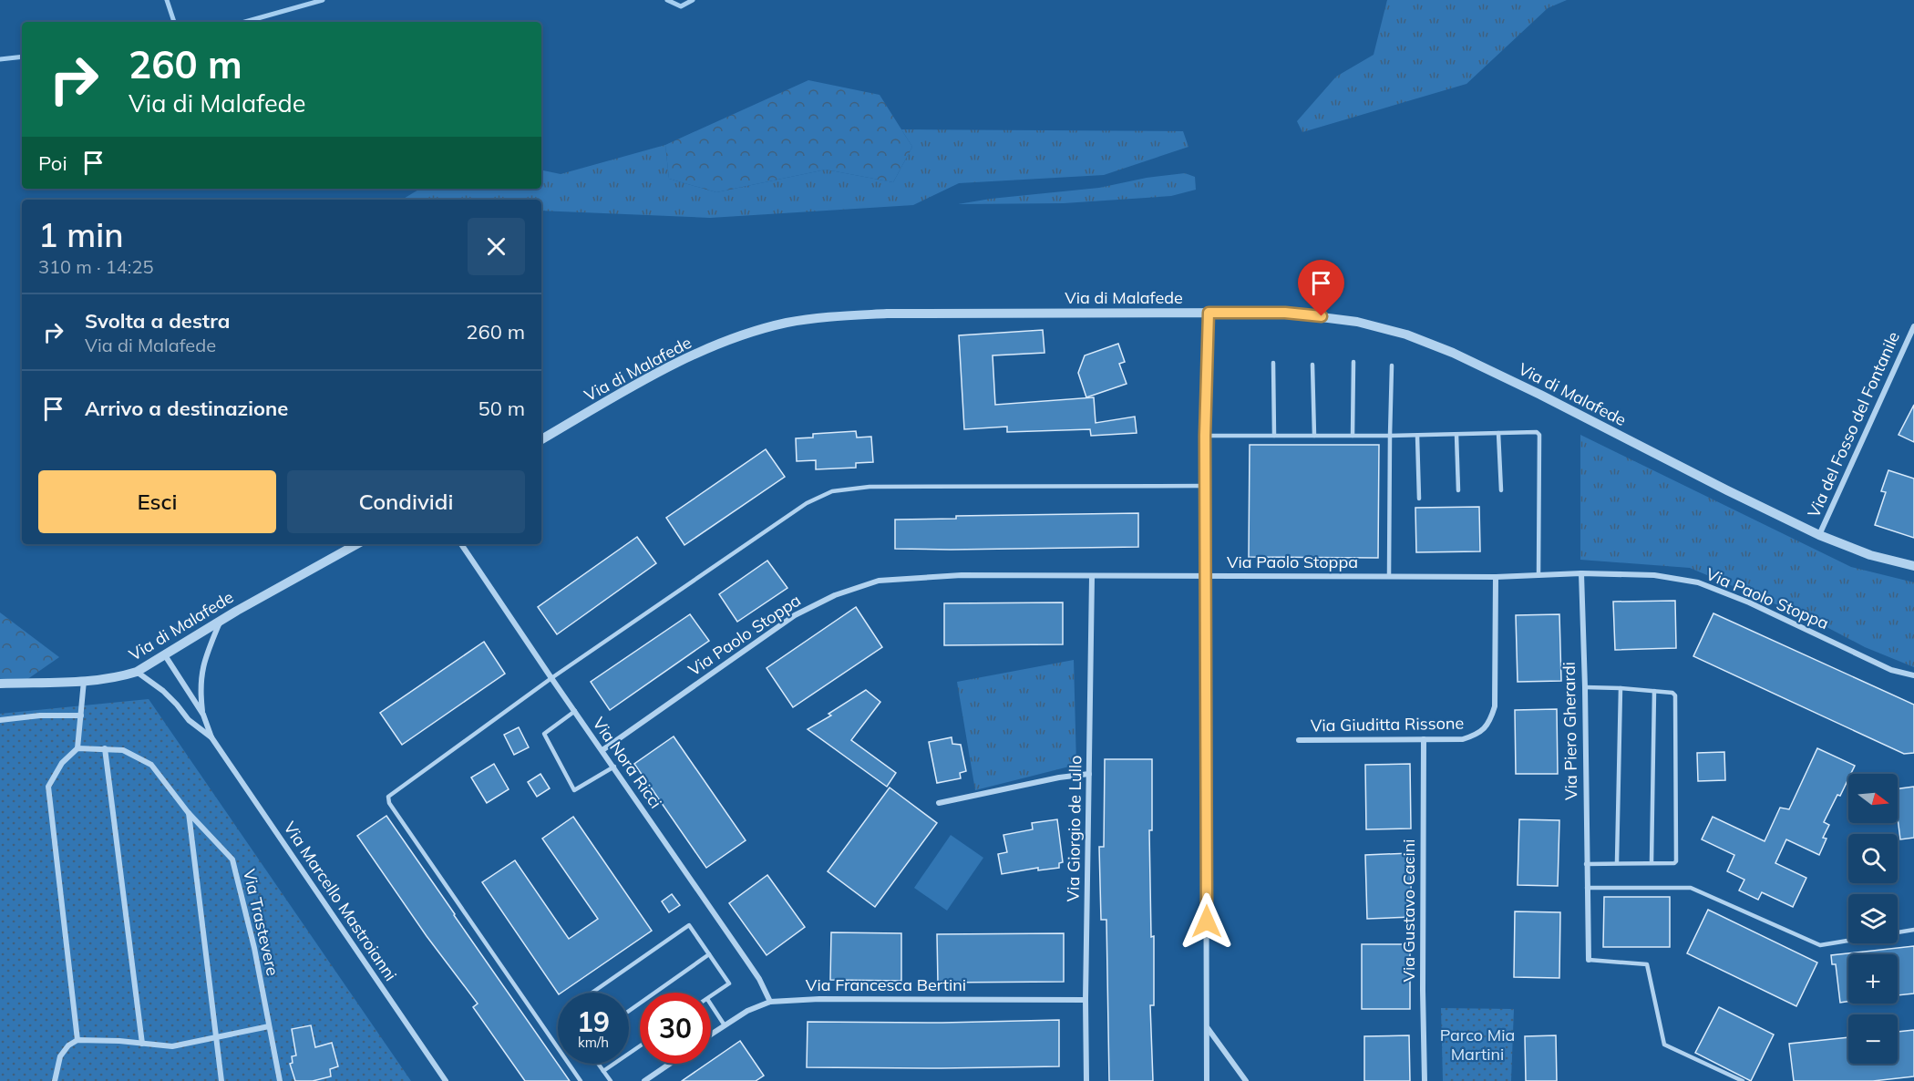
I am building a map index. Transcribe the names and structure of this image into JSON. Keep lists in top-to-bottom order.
{
  "streets": {
    "street": [
      "Via di Malafede",
      "Via del Fosso del Fontanile",
      "Via Paolo Stoppa",
      "Via Giuditta Rissone",
      "Via Piero Gherardi",
      "Via Nora Ricci",
      "Via Giorgio de Lullo",
      "Via Marcello Mastroianni",
      "Via Gustavo Cacini",
      "Via Trastevere",
      "Via Francesca Bertini"
    ]
  },
  "crossings": [
    ["Via di Malafede", "Via del Fosso del Fontanile"],
    ["Via Paolo Stoppa", "Via Giuditta Rissone"],
    ["Via Paolo Stoppa", "Via Piero Gherardi"],
    ["Via Paolo Stoppa", "Via Nora Ricci"],
    ["Via Paolo Stoppa", "Via Giorgio de Lullo"],
    ["Via Giuditta Rissone", "Via Gustavo Cacini"],
    ["Via Nora Ricci", "Via Francesca Bertini"],
    ["Via Giorgio de Lullo", "Via Francesca Bertini"]
  ],
  "parks": ["Parco Mia Martini"],
  "north": "right",
  "page": {
    "turn": ["260 m", "Via di Malafede"],
    "then": "Poi",
    "heading": ["1 min", "310 m · 14:25"],
    "list": [
      {
        "name": "Svolta a destra",
        "note": "Via di Malafede",
        "value": "260 m"
      },
      {
        "name": "Arrivo a destinazione",
        "value": "50 m"
      }
    ],
    "buttons": ["Esci", "Condividi"],
    "map_buttons": ["+", "−"],
    "speed": "19 km/h",
    "limit": "30"
  }
}
